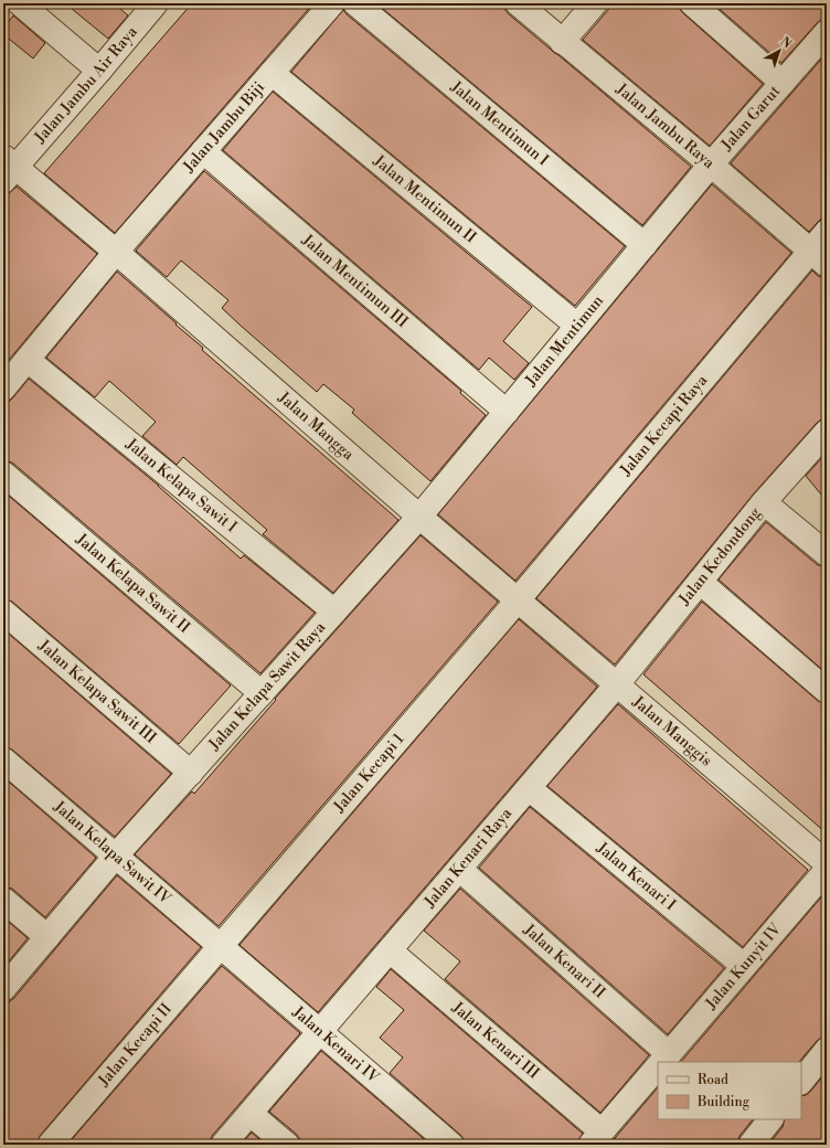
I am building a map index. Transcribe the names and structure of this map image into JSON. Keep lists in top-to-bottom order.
{
  "streets": {
    "street": [
      "Jalan Jambu Air Raya",
      "Jalan Garut",
      "Jalan Mentimun I",
      "Jalan Jambu Biji",
      "Jalan Jambu Raya",
      "Jalan Mentimun II",
      "Jalan Mentimun III",
      "Jalan Mentimun",
      "Jalan Kecapi Raya",
      "Jalan Mangga",
      "Jalan Kelapa Sawit I",
      "Jalan Kedondong",
      "Jalan Kelapa Sawit II",
      "Jalan Kelapa Sawit Raya",
      "Jalan Kelapa Sawit III",
      "Jalan Manggis",
      "Jalan Kecapi 1",
      "Jalan Kelapa Sawit IV",
      "Jalan Kenari Raya",
      "Jalan Kenari I",
      "Jalan Kenari II",
      "Jalan Kunyit IV",
      "Jalan Kenari III",
      "Jalan Kecapi II",
      "Jalan Kenari IV"
    ]
  },
  "crossings": [
    ["Jalan Jambu Air Raya", "Jalan Mangga"],
    ["Jalan Garut", "Jalan Jambu Raya"],
    ["Jalan Garut", "Jalan Mentimun"],
    ["Jalan Mentimun I", "Jalan Mentimun"],
    ["Jalan Jambu Biji", "Jalan Mentimun II"],
    ["Jalan Jambu Biji", "Jalan Mentimun III"],
    ["Jalan Jambu Biji", "Jalan Mangga"],
    ["Jalan Jambu Biji", "Jalan Kelapa Sawit I"],
    ["Jalan Jambu Raya", "Jalan Mentimun"],
    ["Jalan Jambu Raya", "Jalan Kecapi Raya"],
    ["Jalan Mentimun II", "Jalan Mentimun"],
    ["Jalan Mentimun III", "Jalan Mentimun"],
    ["Jalan Mentimun", "Jalan Mangga"],
    ["Jalan Mentimun", "Jalan Kelapa Sawit Raya"],
    ["Jalan Kecapi Raya", "Jalan Mangga"],
    ["Jalan Kecapi Raya", "Jalan Manggis"],
    ["Jalan Kecapi Raya", "Jalan Kecapi 1"],
    ["Jalan Mangga", "Jalan Kelapa Sawit Raya"],
    ["Jalan Mangga", "Jalan Manggis"],
    ["Jalan Mangga", "Jalan Kecapi 1"],
    ["Jalan Kelapa Sawit I", "Jalan Kelapa Sawit Raya"],
    ["Jalan Kedondong", "Jalan Manggis"],
    ["Jalan Kedondong", "Jalan Kenari Raya"],
    ["Jalan Kelapa Sawit II", "Jalan Kelapa Sawit Raya"],
    ["Jalan Kelapa Sawit Raya", "Jalan Kelapa Sawit III"],
    ["Jalan Kelapa Sawit Raya", "Jalan Kelapa Sawit IV"],
    ["Jalan Manggis", "Jalan Kecapi 1"],
    ["Jalan Manggis", "Jalan Kenari Raya"],
    ["Jalan Kecapi 1", "Jalan Kelapa Sawit IV"],
    ["Jalan Kecapi 1", "Jalan Kecapi II"],
    ["Jalan Kecapi 1", "Jalan Kenari IV"],
    ["Jalan Kelapa Sawit IV", "Jalan Kecapi II"],
    ["Jalan Kelapa Sawit IV", "Jalan Kenari IV"],
    ["Jalan Kenari Raya", "Jalan Kenari I"],
    ["Jalan Kenari Raya", "Jalan Kenari II"],
    ["Jalan Kenari Raya", "Jalan Kenari III"],
    ["Jalan Kenari Raya", "Jalan Kenari IV"],
    ["Jalan Kenari I", "Jalan Kunyit IV"],
    ["Jalan Kenari II", "Jalan Kunyit IV"],
    ["Jalan Kunyit IV", "Jalan Kenari III"],
    ["Jalan Kecapi II", "Jalan Kenari IV"]
  ],
  "legend": ["Road", "Building"],
  "north": "top right"
}
